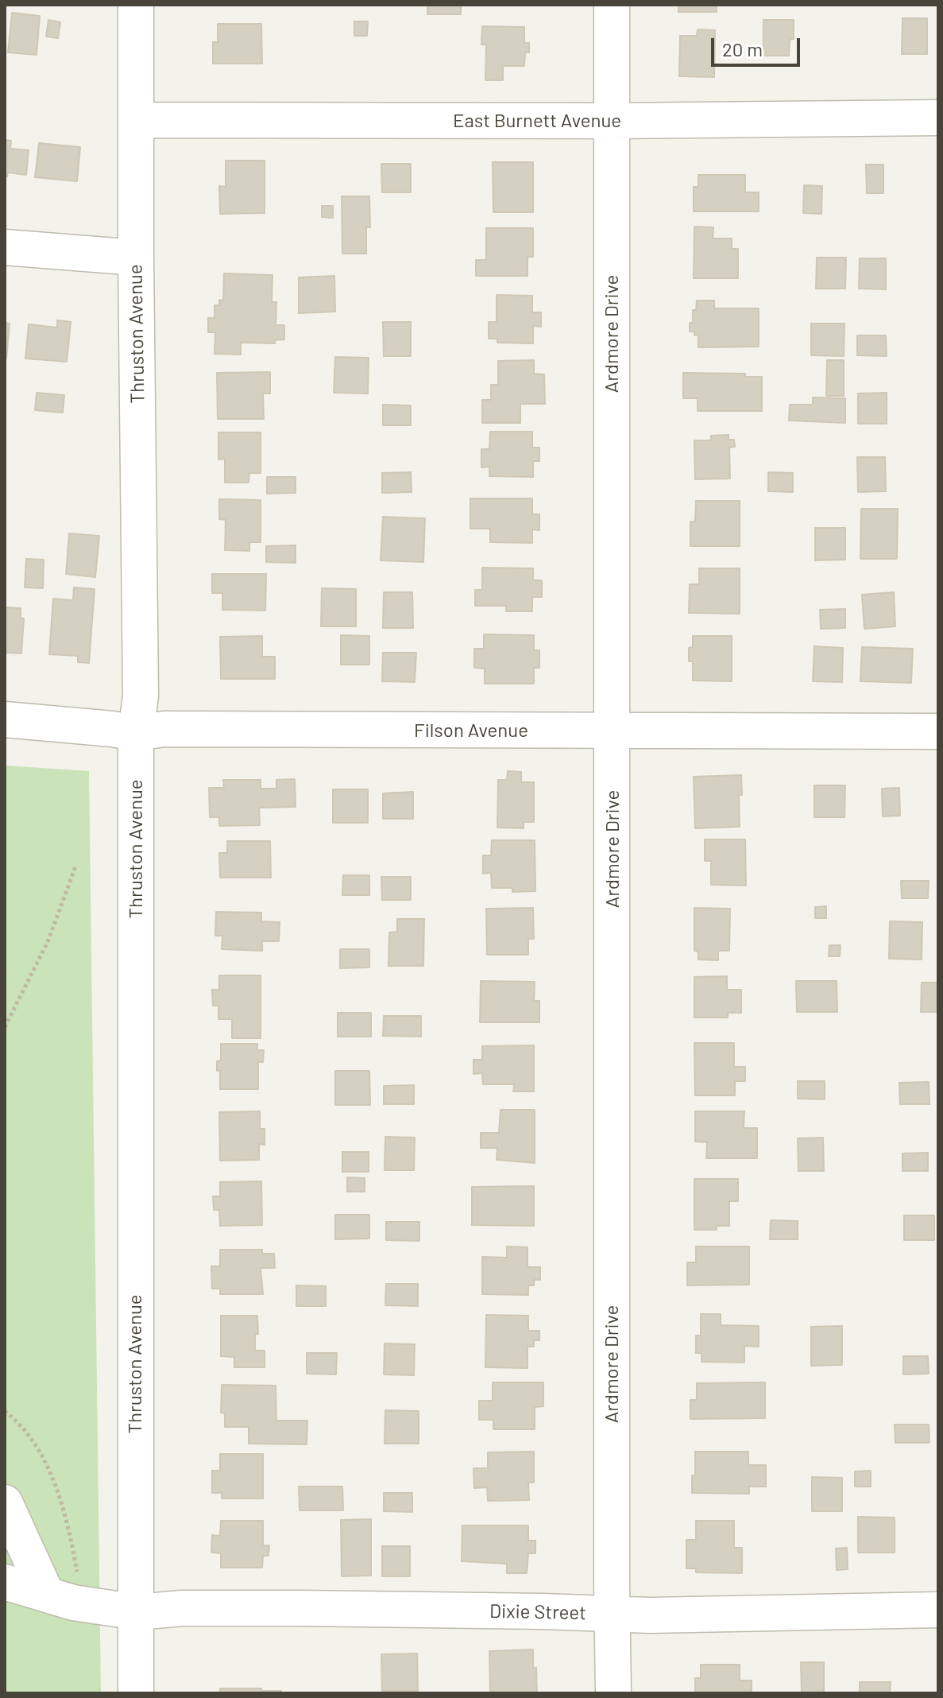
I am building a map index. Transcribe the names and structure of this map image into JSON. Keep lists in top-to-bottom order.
{
  "streets": {
    "street": [
      "East Burnett Avenue",
      "Thruston Avenue",
      "Ardmore Drive",
      "Filson Avenue",
      "Dixie Street"
    ]
  },
  "crossings": [
    ["East Burnett Avenue", "Thruston Avenue"],
    ["East Burnett Avenue", "Ardmore Drive"],
    ["Thruston Avenue", "Filson Avenue"],
    ["Thruston Avenue", "Dixie Street"],
    ["Ardmore Drive", "Filson Avenue"],
    ["Ardmore Drive", "Dixie Street"]
  ],
  "scale_bar": "20 m"
}
